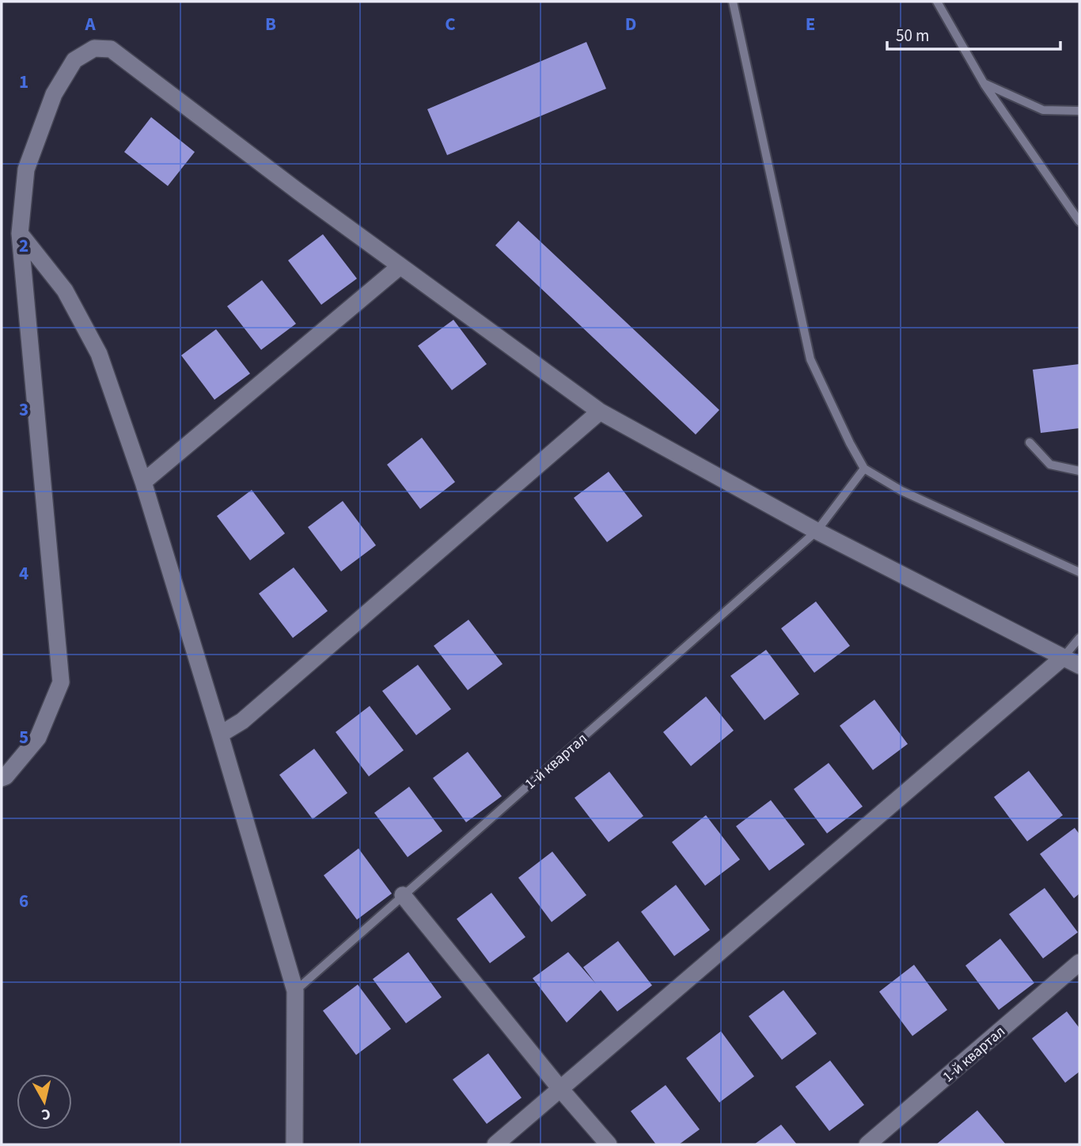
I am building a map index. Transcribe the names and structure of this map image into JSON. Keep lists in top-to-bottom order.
{
  "streets": {
    "street": ["1-й квартал"]
  },
  "scale_bar": "50 m",
  "north": "bottom",
  "grid": {
    "columns": [
      "A",
      "B",
      "C",
      "D",
      "E"
    ],
    "rows": [
      "1",
      "2",
      "3",
      "4",
      "5",
      "6"
    ]
  }
}
